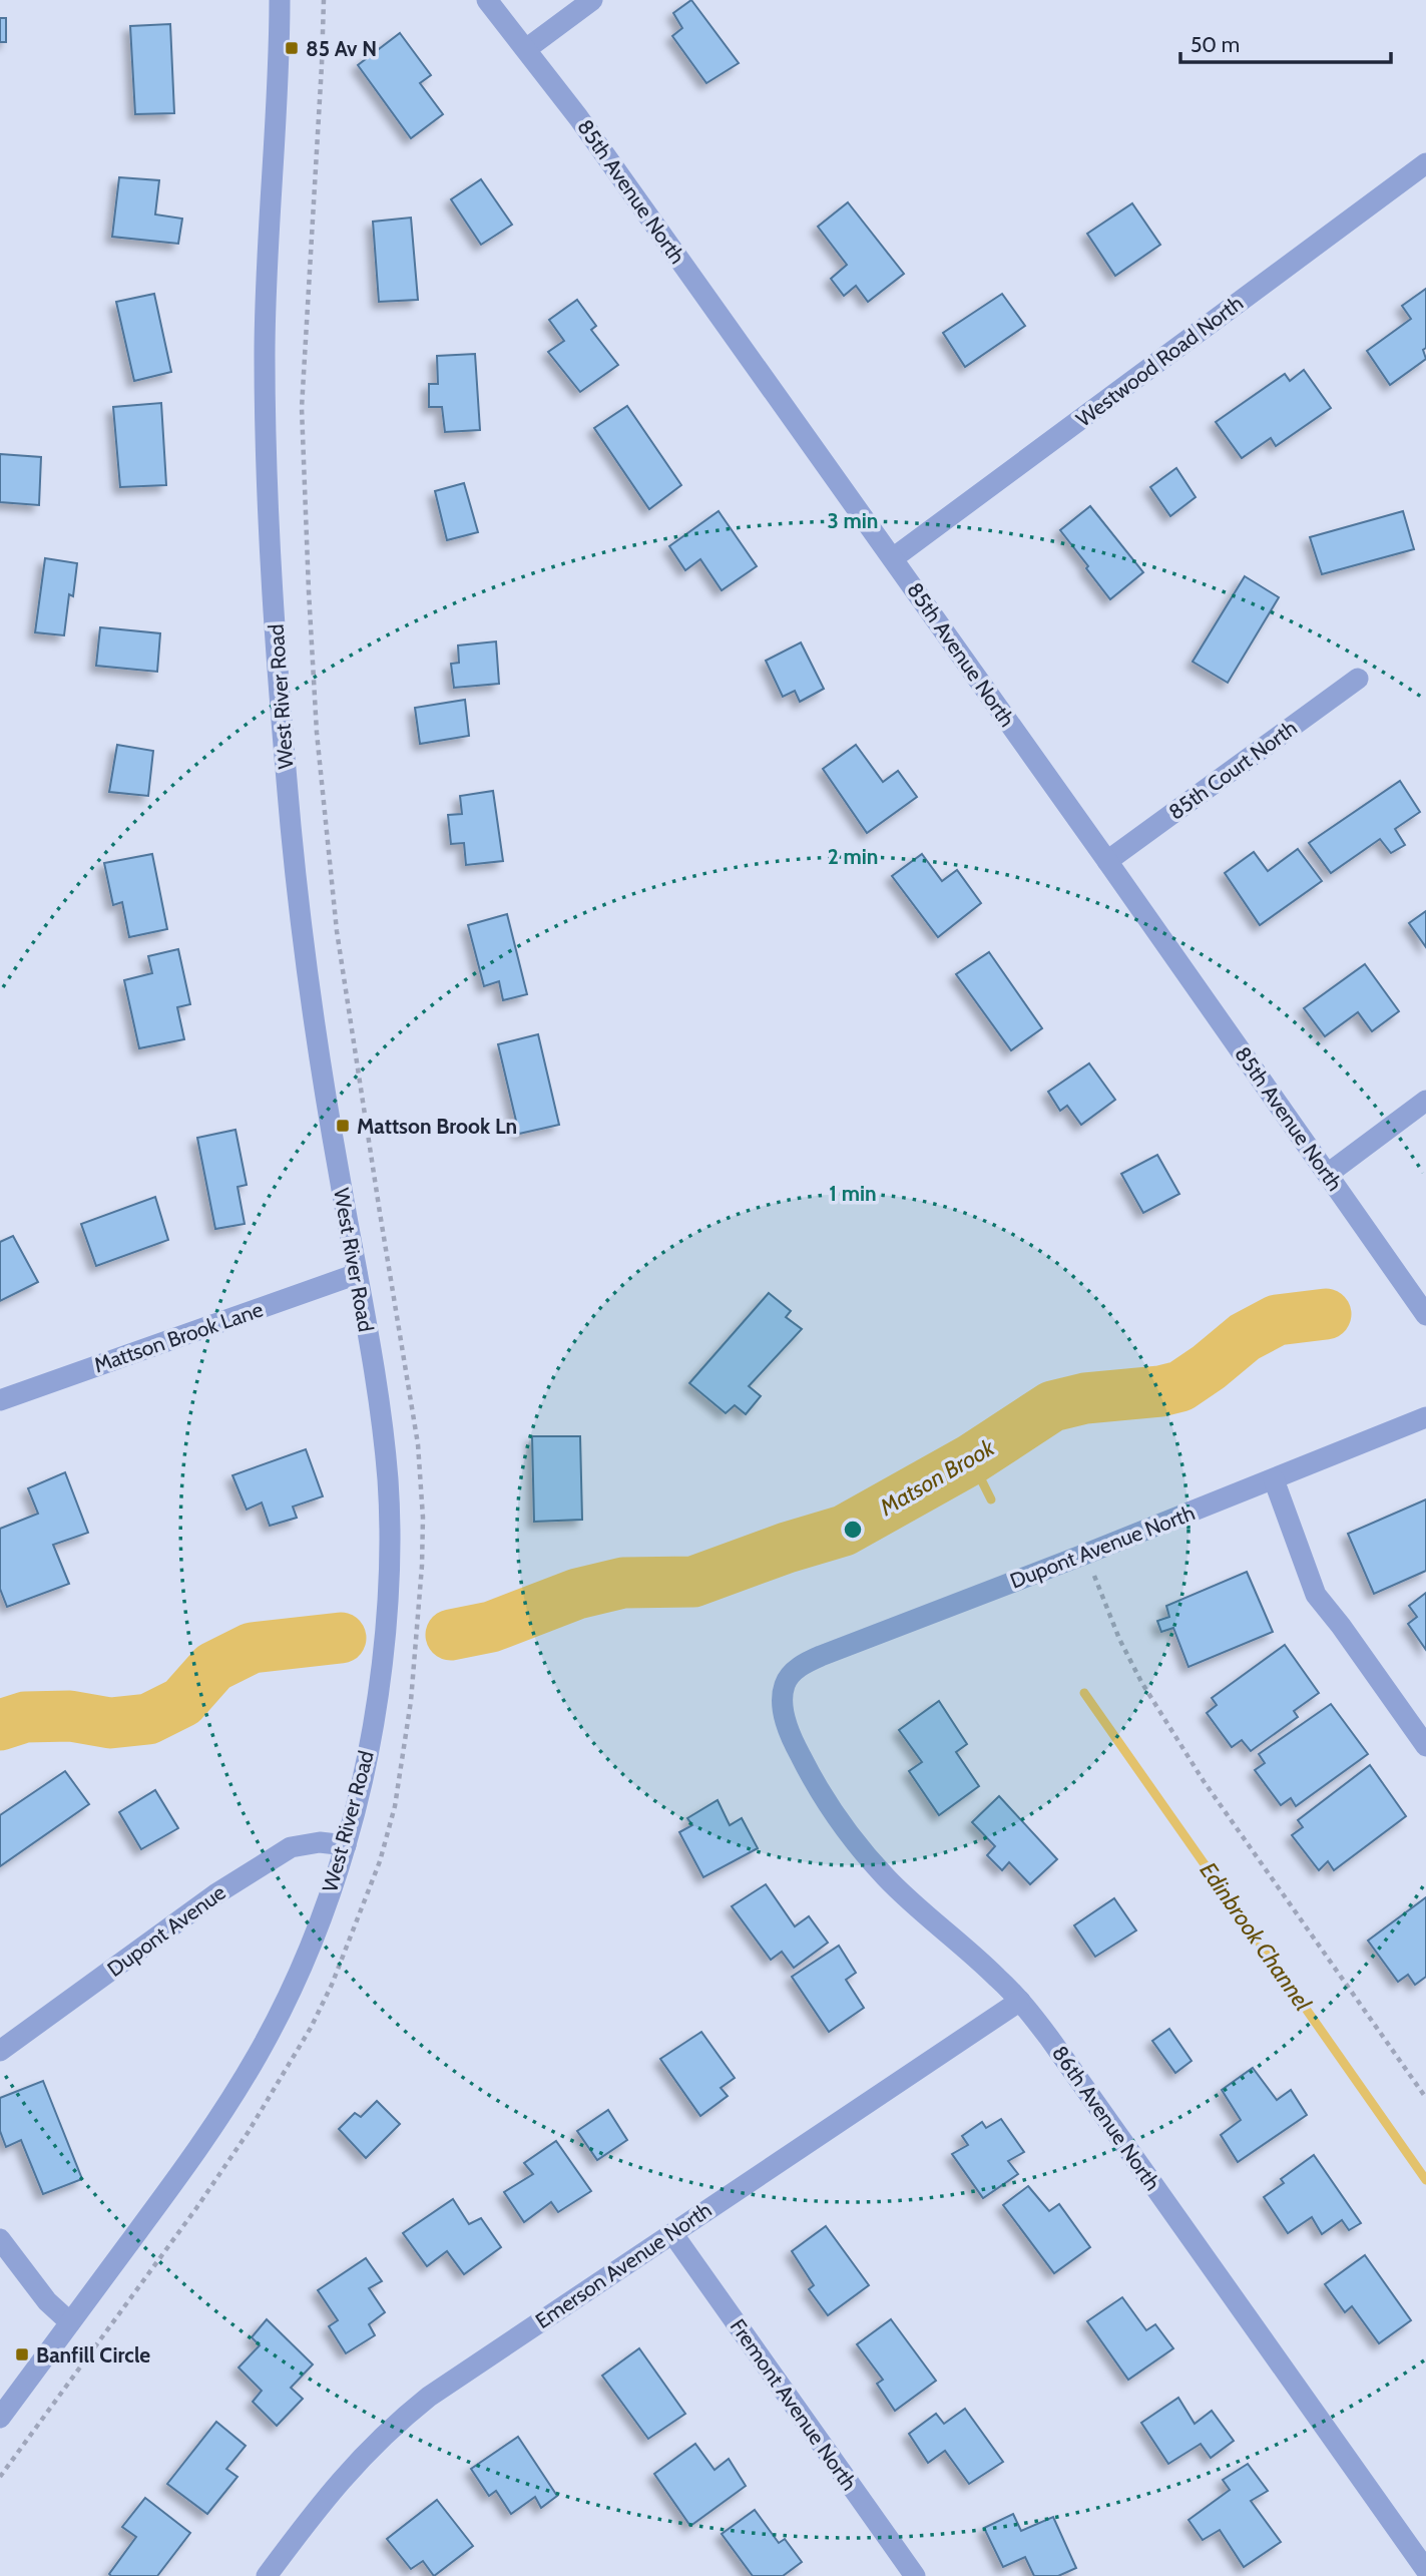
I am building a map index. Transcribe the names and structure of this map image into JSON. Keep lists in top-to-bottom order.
{
  "streets": {
    "street": [
      "85th Avenue North",
      "Westwood Road North",
      "West River Road",
      "85th Court North",
      "Mattson Brook Lane",
      "Dupont Avenue North",
      "Dupont Avenue",
      "86th Avenue North",
      "Emerson Avenue North",
      "Fremont Avenue North"
    ]
  },
  "crossings": [
    ["85th Avenue North", "Westwood Road North"],
    ["85th Avenue North", "85th Court North"],
    ["West River Road", "Mattson Brook Lane"],
    ["West River Road", "Dupont Avenue"],
    ["Dupont Avenue North", "86th Avenue North"],
    ["86th Avenue North", "Emerson Avenue North"],
    ["Emerson Avenue North", "Fremont Avenue North"]
  ],
  "water": ["Matson Brook", "Edinbrook Channel"],
  "places": {
    "transit": ["85 Av N", "Mattson Brook Ln", "Banfill Circle"]
  },
  "scale_bar": "50 m",
  "rings": ["3 min", "2 min", "1 min"]
}
